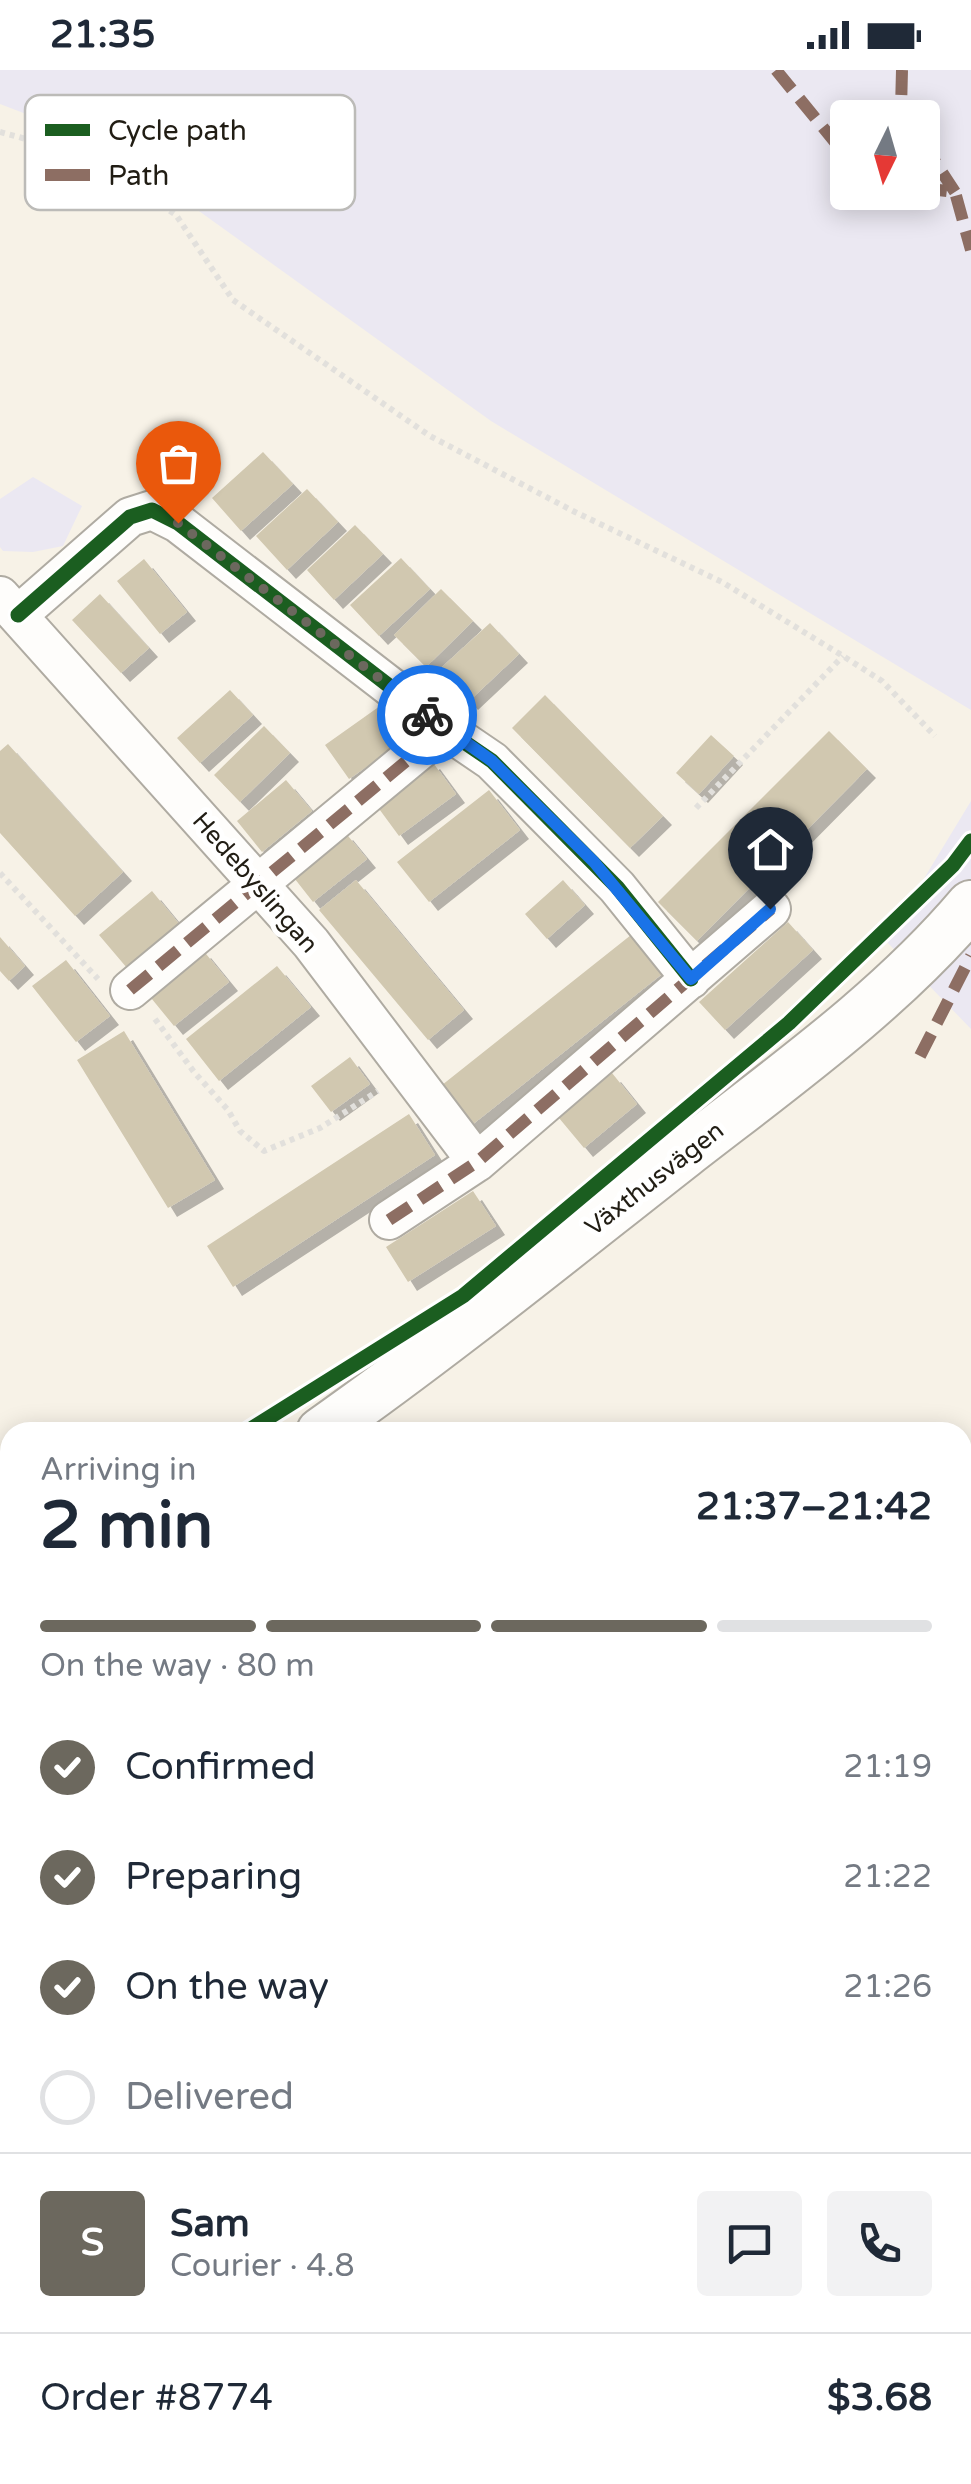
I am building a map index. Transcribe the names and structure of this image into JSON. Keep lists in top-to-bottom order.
{
  "streets": {
    "street": ["Hedebyslingan", "Växthusvägen"]
  },
  "legend": ["Cycle path", "Path"],
  "north": "bottom",
  "page": {
    "status": "21:35",
    "heading": ["2 min", "Arriving in", "21:37–21:42"],
    "panel": [
      "Sam",
      "Courier · 4.8",
      "Order #8774",
      "$3.68"
    ],
    "bar": "On the way · 80 m",
    "list": [
      ["Confirmed", "21:19"],
      ["Preparing", "21:22"],
      ["On the way", "21:26"],
      "Delivered"
    ],
    "round": "S"
  }
}
